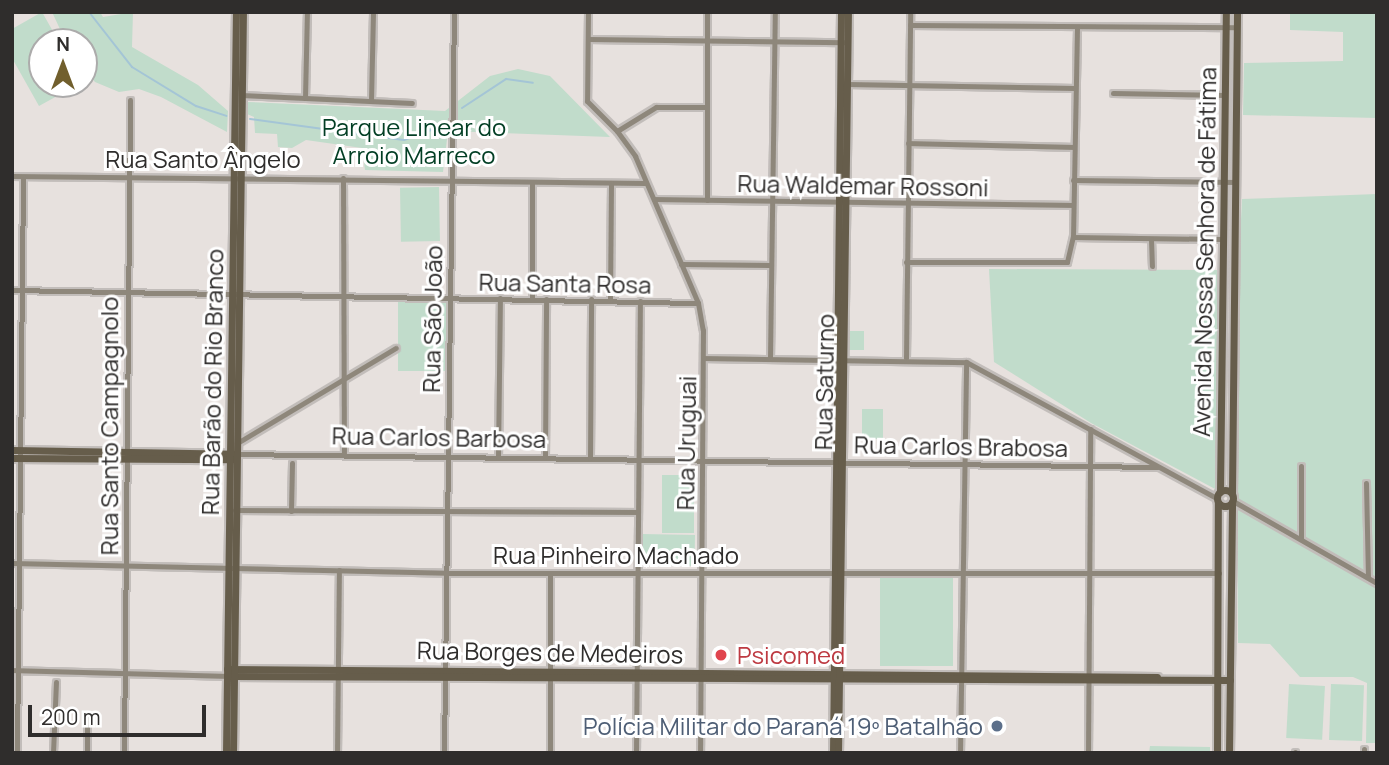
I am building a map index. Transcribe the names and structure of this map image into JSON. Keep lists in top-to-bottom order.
{
  "streets": {
    "street": [
      "Rua Santo Ângelo",
      "Rua Waldemar Rossoni",
      "Avenida Nossa Senhora de Fátima",
      "Rua Santa Rosa",
      "Rua São João",
      "Rua Barão do Rio Branco",
      "Rua Saturno",
      "Rua Santo Campagnolo",
      "Rua Carlos Barbosa",
      "Rua Uruguai",
      "Rua Carlos Brabosa",
      "Rua Pinheiro Machado",
      "Rua Borges de Medeiros"
    ]
  },
  "crossings": [
    ["Rua Santo Ângelo", "Rua São João"],
    ["Rua Santo Ângelo", "Rua Barão do Rio Branco"],
    ["Rua Santo Ângelo", "Rua Santo Campagnolo"],
    ["Rua Santo Ângelo", "Rua Uruguai"],
    ["Rua Waldemar Rossoni", "Rua Saturno"],
    ["Rua Waldemar Rossoni", "Rua Uruguai"],
    ["Avenida Nossa Senhora de Fátima", "Rua Pinheiro Machado"],
    ["Avenida Nossa Senhora de Fátima", "Rua Borges de Medeiros"],
    ["Rua Santa Rosa", "Rua São João"],
    ["Rua Santa Rosa", "Rua Barão do Rio Branco"],
    ["Rua Santa Rosa", "Rua Santo Campagnolo"],
    ["Rua Santa Rosa", "Rua Uruguai"],
    ["Rua São João", "Rua Carlos Barbosa"],
    ["Rua São João", "Rua Pinheiro Machado"],
    ["Rua São João", "Rua Borges de Medeiros"],
    ["Rua Barão do Rio Branco", "Rua Carlos Barbosa"],
    ["Rua Barão do Rio Branco", "Rua Pinheiro Machado"],
    ["Rua Barão do Rio Branco", "Rua Borges de Medeiros"],
    ["Rua Saturno", "Rua Carlos Brabosa"],
    ["Rua Saturno", "Rua Pinheiro Machado"],
    ["Rua Saturno", "Rua Borges de Medeiros"],
    ["Rua Santo Campagnolo", "Rua Carlos Barbosa"],
    ["Rua Santo Campagnolo", "Rua Pinheiro Machado"],
    ["Rua Carlos Barbosa", "Rua Carlos Brabosa"],
    ["Rua Uruguai", "Rua Carlos Brabosa"],
    ["Rua Uruguai", "Rua Pinheiro Machado"],
    ["Rua Uruguai", "Rua Borges de Medeiros"]
  ],
  "parks": ["Parque Linear do Arroio Marreco"],
  "places": ["Psicomed", "Polícia Militar do Paraná 19º Batalhão"],
  "scale_bar": "200 m",
  "north": "top"
}
